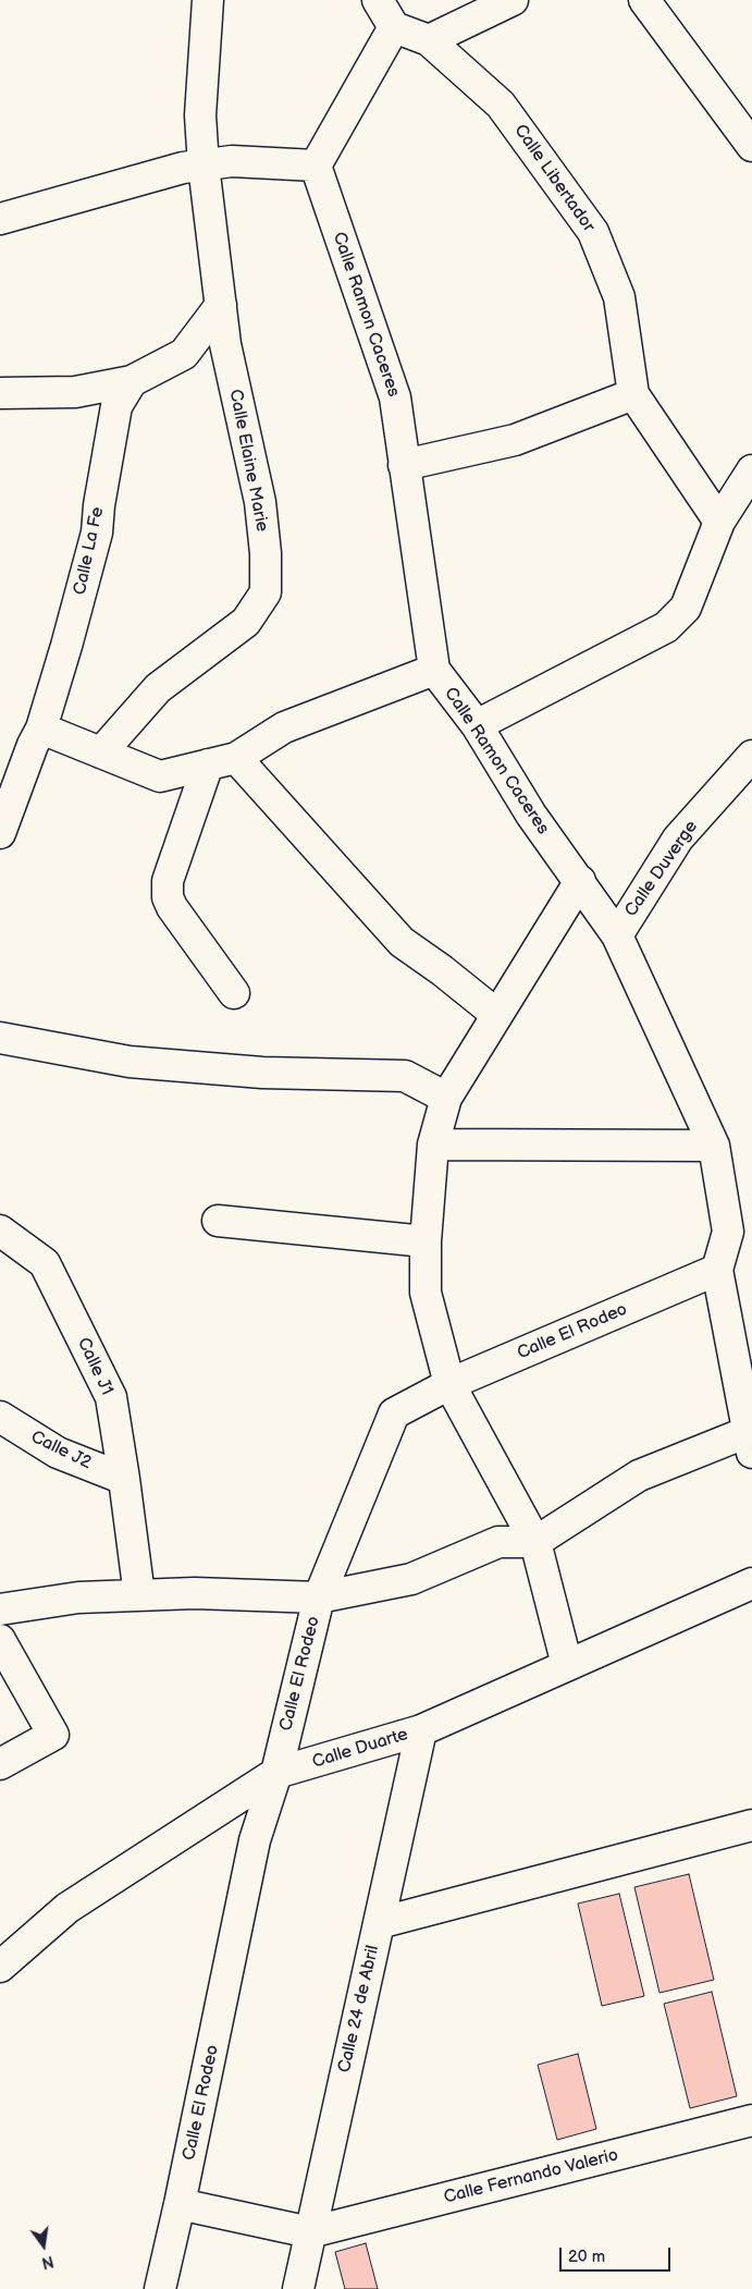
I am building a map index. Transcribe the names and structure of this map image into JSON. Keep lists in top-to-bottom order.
{
  "streets": {
    "street": [
      "Calle Libertador",
      "Calle Ramon Caceres",
      "Calle Elaine Marie",
      "Calle La Fe",
      "Calle Duverge",
      "Calle El Rodeo",
      "Calle J1",
      "Calle J2",
      "Calle Duarte",
      "Calle 24 de Abril",
      "Calle Fernando Valerio"
    ]
  },
  "crossings": [
    ["Calle Ramon Caceres", "Calle Duverge"],
    ["Calle Ramon Caceres", "Calle El Rodeo"],
    ["Calle El Rodeo", "Calle Duarte"],
    ["Calle J1", "Calle J2"],
    ["Calle Duarte", "Calle 24 de Abril"],
    ["Calle 24 de Abril", "Calle Fernando Valerio"]
  ],
  "scale_bar": "20 m",
  "north": "bottom"
}
